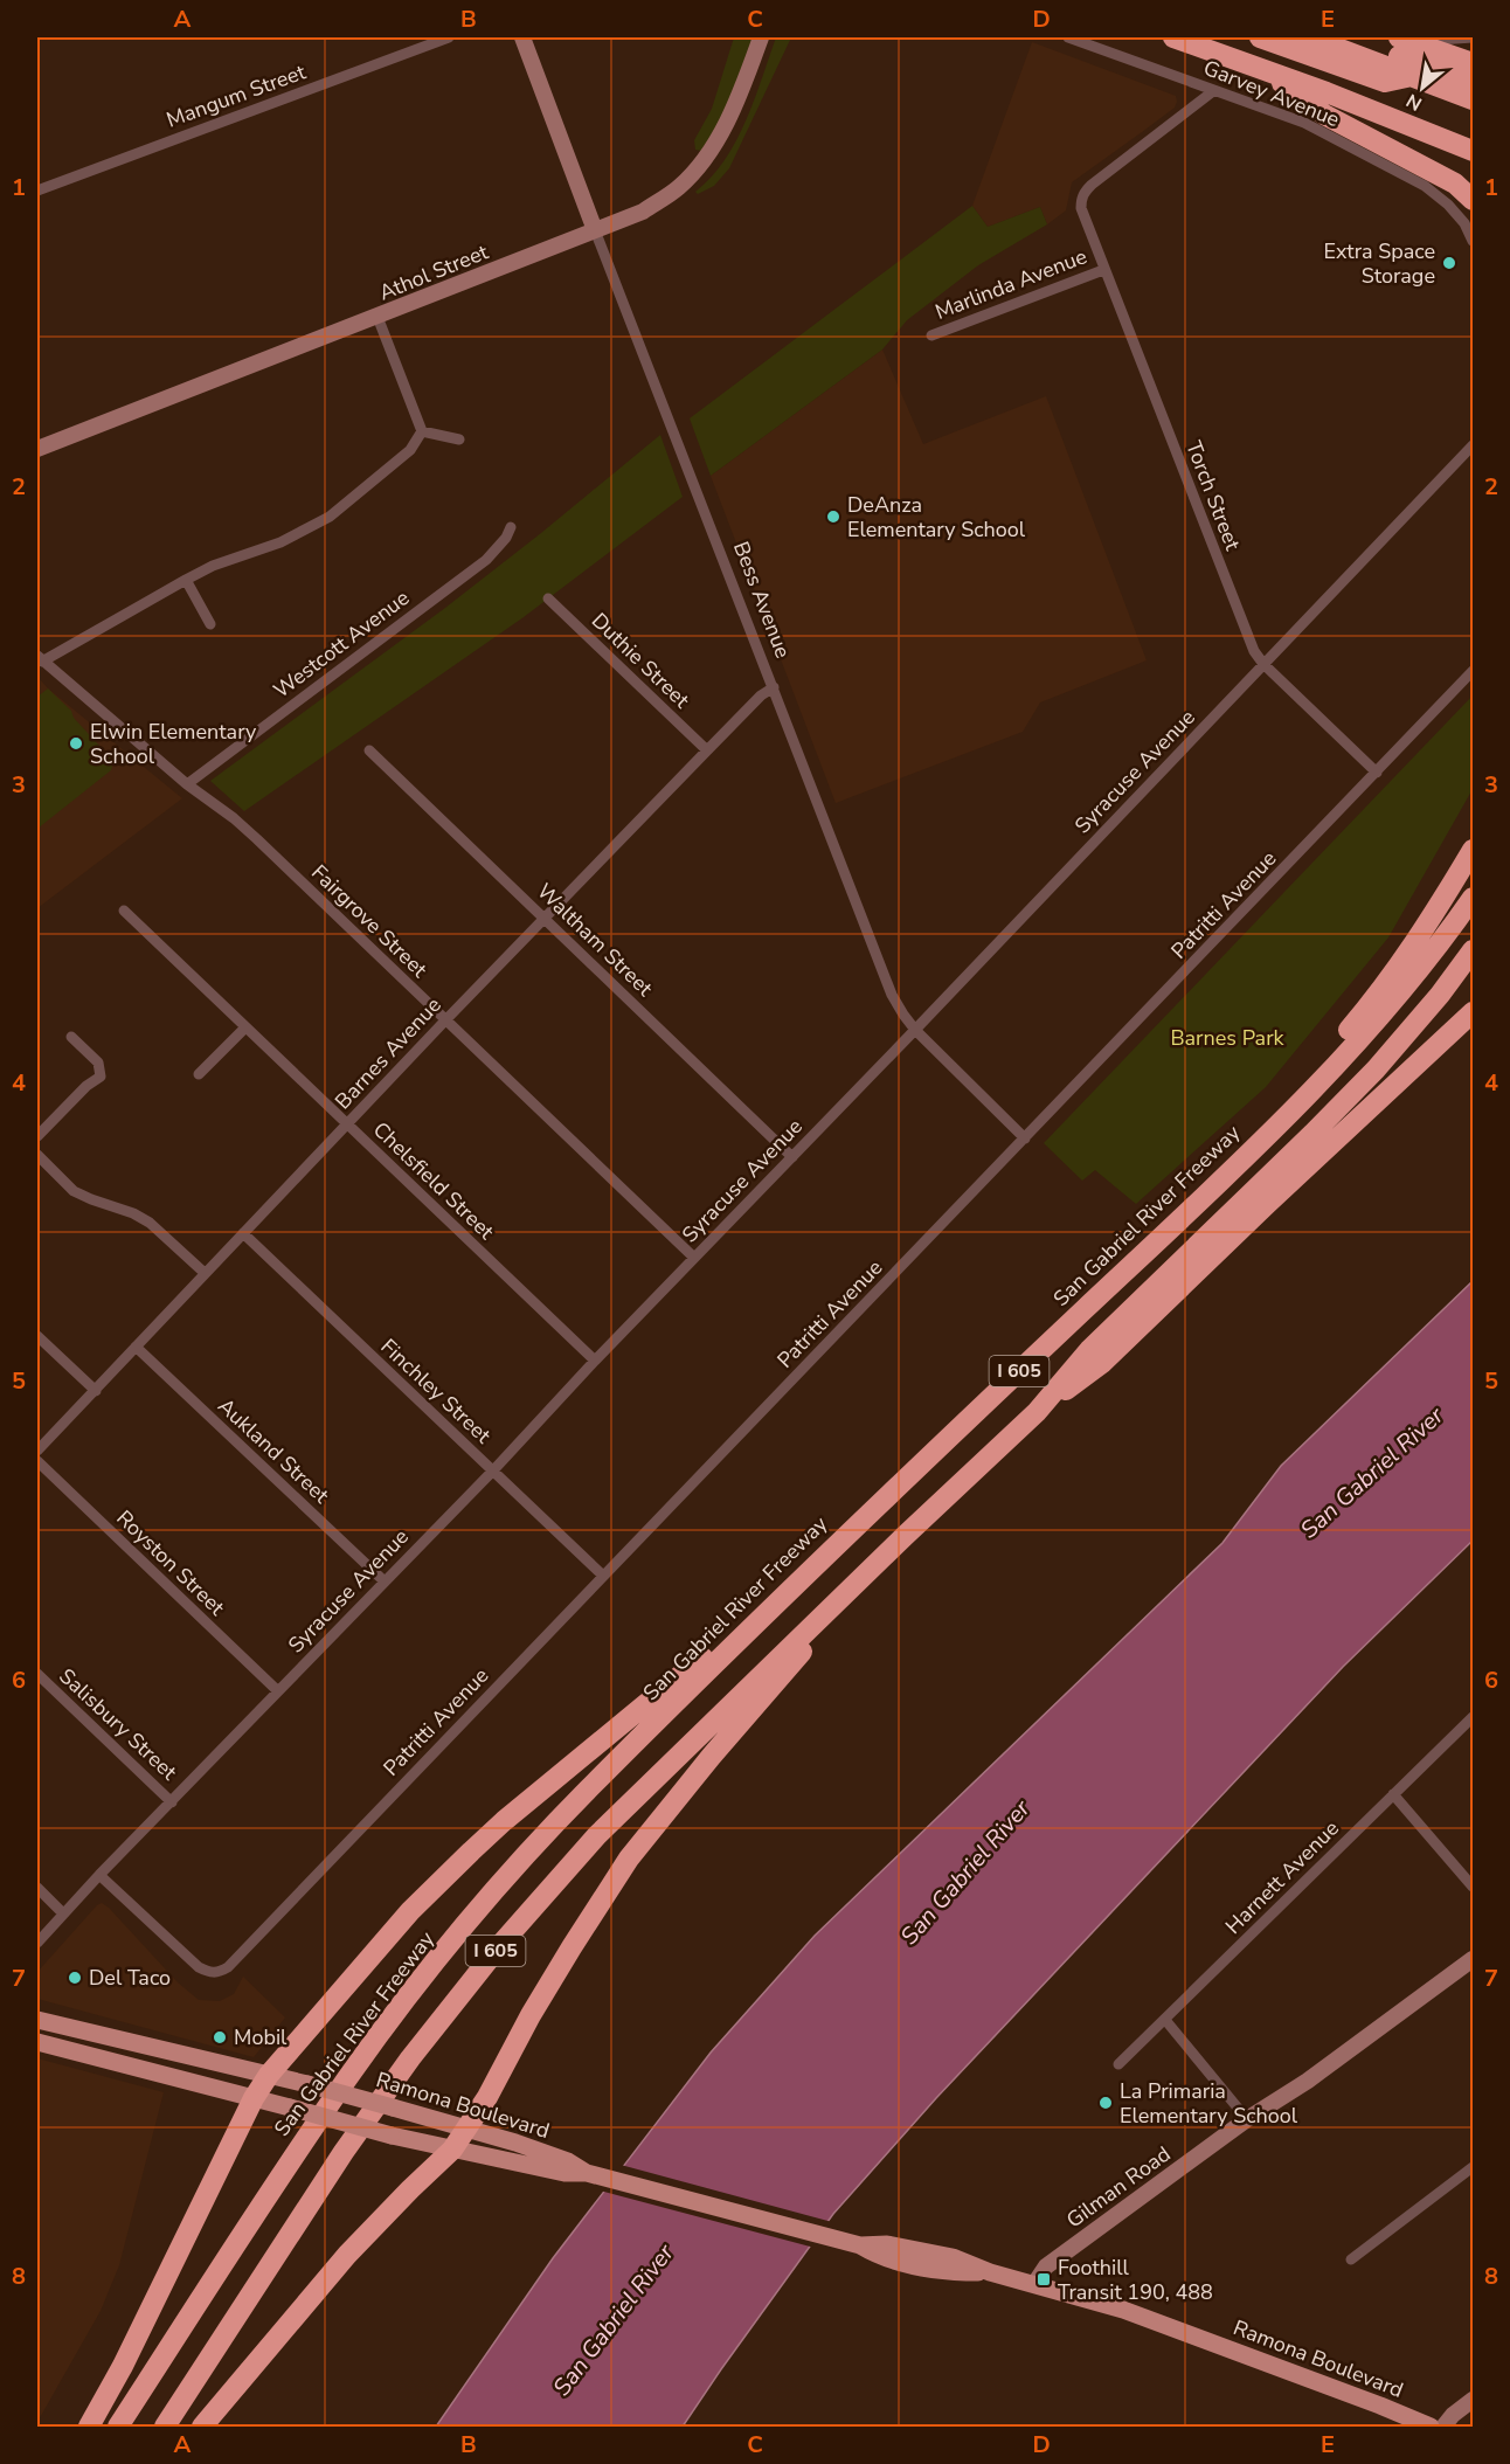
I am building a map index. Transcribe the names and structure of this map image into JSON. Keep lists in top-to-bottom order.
{
  "streets": {
    "highway": ["San Gabriel River Freeway", "I 605"],
    "main road": ["Ramona Boulevard"],
    "street": [
      "Garvey Avenue",
      "Mangum Street",
      "Athol Street",
      "Marlinda Avenue",
      "Torch Street",
      "Bess Avenue",
      "Westcott Avenue",
      "Duthie Street",
      "Syracuse Avenue",
      "Patritti Avenue",
      "Fairgrove Street",
      "Waltham Street",
      "Barnes Avenue",
      "Chelsfield Street",
      "Finchley Street",
      "Aukland Street",
      "Royston Street",
      "Salisbury Street",
      "Harnett Avenue",
      "Gilman Road"
    ]
  },
  "crossings": [
    ["Garvey Avenue", "Torch Street"],
    ["Athol Street", "Bess Avenue"],
    ["Marlinda Avenue", "Torch Street"],
    ["Torch Street", "Syracuse Avenue"],
    ["Torch Street", "Patritti Avenue"],
    ["Bess Avenue", "Syracuse Avenue"],
    ["Bess Avenue", "Patritti Avenue"],
    ["Bess Avenue", "Barnes Avenue"],
    ["Westcott Avenue", "Fairgrove Street"],
    ["Duthie Street", "Barnes Avenue"],
    ["Syracuse Avenue", "Patritti Avenue"],
    ["Syracuse Avenue", "Fairgrove Street"],
    ["Syracuse Avenue", "Waltham Street"],
    ["Syracuse Avenue", "Chelsfield Street"],
    ["Syracuse Avenue", "Finchley Street"],
    ["Syracuse Avenue", "Aukland Street"],
    ["Syracuse Avenue", "Royston Street"],
    ["Syracuse Avenue", "Salisbury Street"],
    ["Patritti Avenue", "Finchley Street"],
    ["Fairgrove Street", "Barnes Avenue"],
    ["Waltham Street", "Barnes Avenue"],
    ["Barnes Avenue", "Chelsfield Street"],
    ["Barnes Avenue", "Finchley Street"],
    ["Barnes Avenue", "Aukland Street"],
    ["Ramona Boulevard", "Gilman Road"]
  ],
  "water": ["San Gabriel River"],
  "parks": ["Barnes Park"],
  "places": {
    "other": [
      "Extra Space Storage",
      "DeAnza Elementary School",
      "Elwin Elementary School",
      "Del Taco",
      "Mobil",
      "La Primaria Elementary School"
    ],
    "transit": ["Foothill Transit 190, 488"]
  },
  "north": "bottom left",
  "grid": {
    "columns": [
      "A",
      "B",
      "C",
      "D",
      "E"
    ],
    "rows": [
      "1",
      "2",
      "3",
      "4",
      "5",
      "6",
      "7",
      "8"
    ]
  }
}
